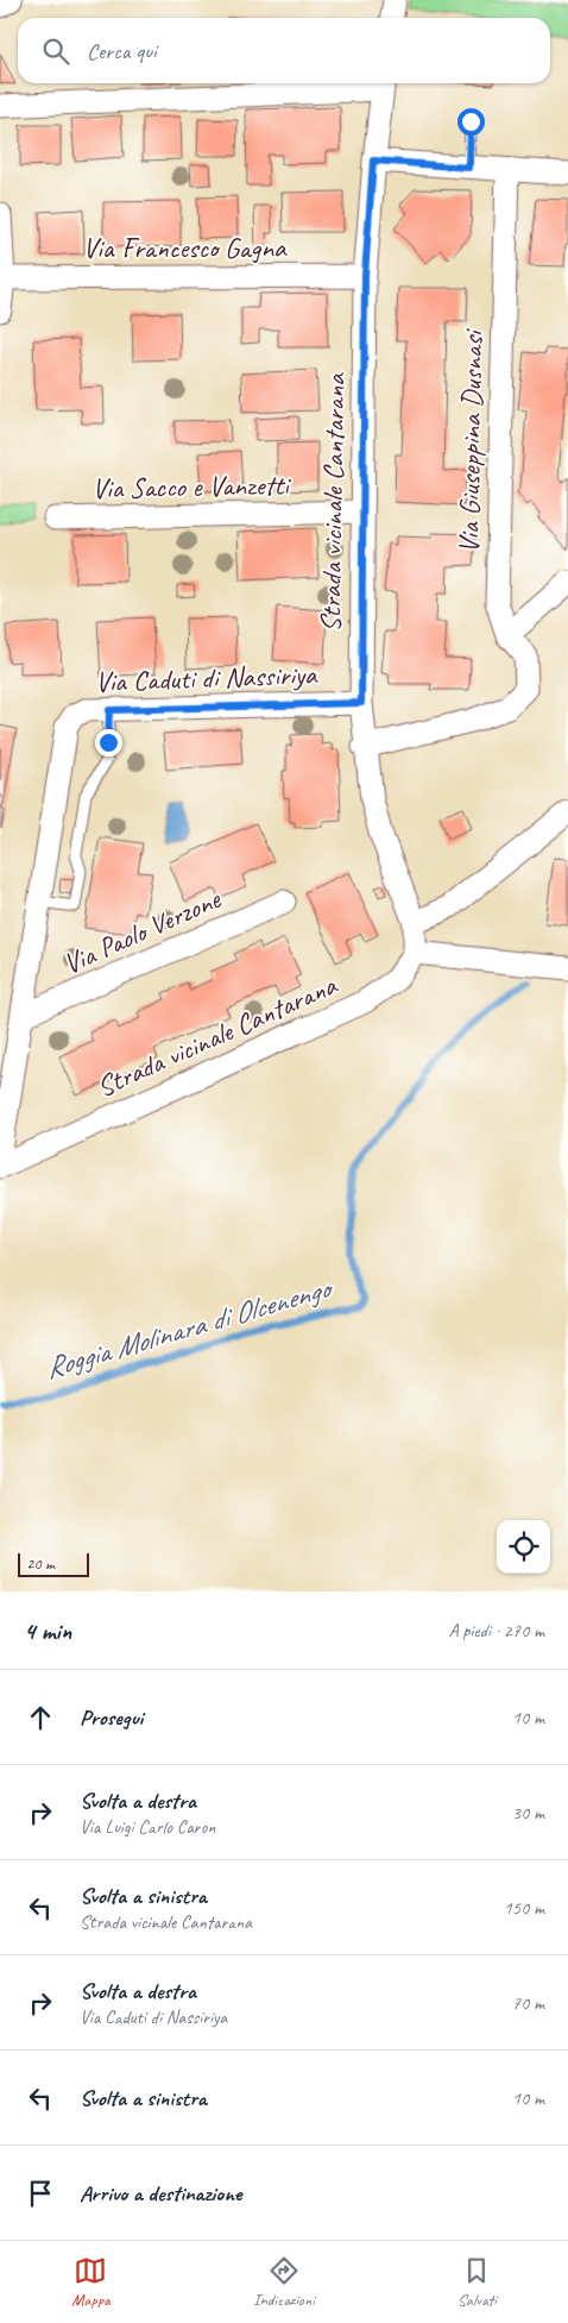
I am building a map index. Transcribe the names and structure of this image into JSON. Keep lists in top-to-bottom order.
{
  "streets": {
    "street": [
      "Via Francesco Gagna",
      "Via Giuseppina Dusnasi",
      "Via Sacco e Vanzetti",
      "Strada vicinale Cantarana",
      "Via Caduti di Nassiriya",
      "Via Paolo Verzone"
    ]
  },
  "crossings": [
    ["Via Francesco Gagna", "Strada vicinale Cantarana"],
    ["Via Sacco e Vanzetti", "Strada vicinale Cantarana"],
    ["Strada vicinale Cantarana", "Via Caduti di Nassiriya"],
    ["Via Caduti di Nassiriya", "Via Paolo Verzone"]
  ],
  "water": ["Roggia Molinara di Olcenengo"],
  "scale_bar": "20 m",
  "page": {
    "search": "Cerca qui",
    "scale": "20 m",
    "heading": ["4 min", "A piedi · 270 m"],
    "list": [
      ["Prosegui", "10 m"],
      ["Svolta a destra", "Via Luigi Carlo Caron", "30 m"],
      ["Svolta a sinistra", "Strada vicinale Cantarana", "150 m"],
      ["Svolta a destra", "Via Caduti di Nassiriya", "70 m"],
      ["Svolta a sinistra", "10 m"],
      "Arrivo a destinazione"
    ],
    "nav": ["Mappa", "Indicazioni", "Salvati"]
  }
}
